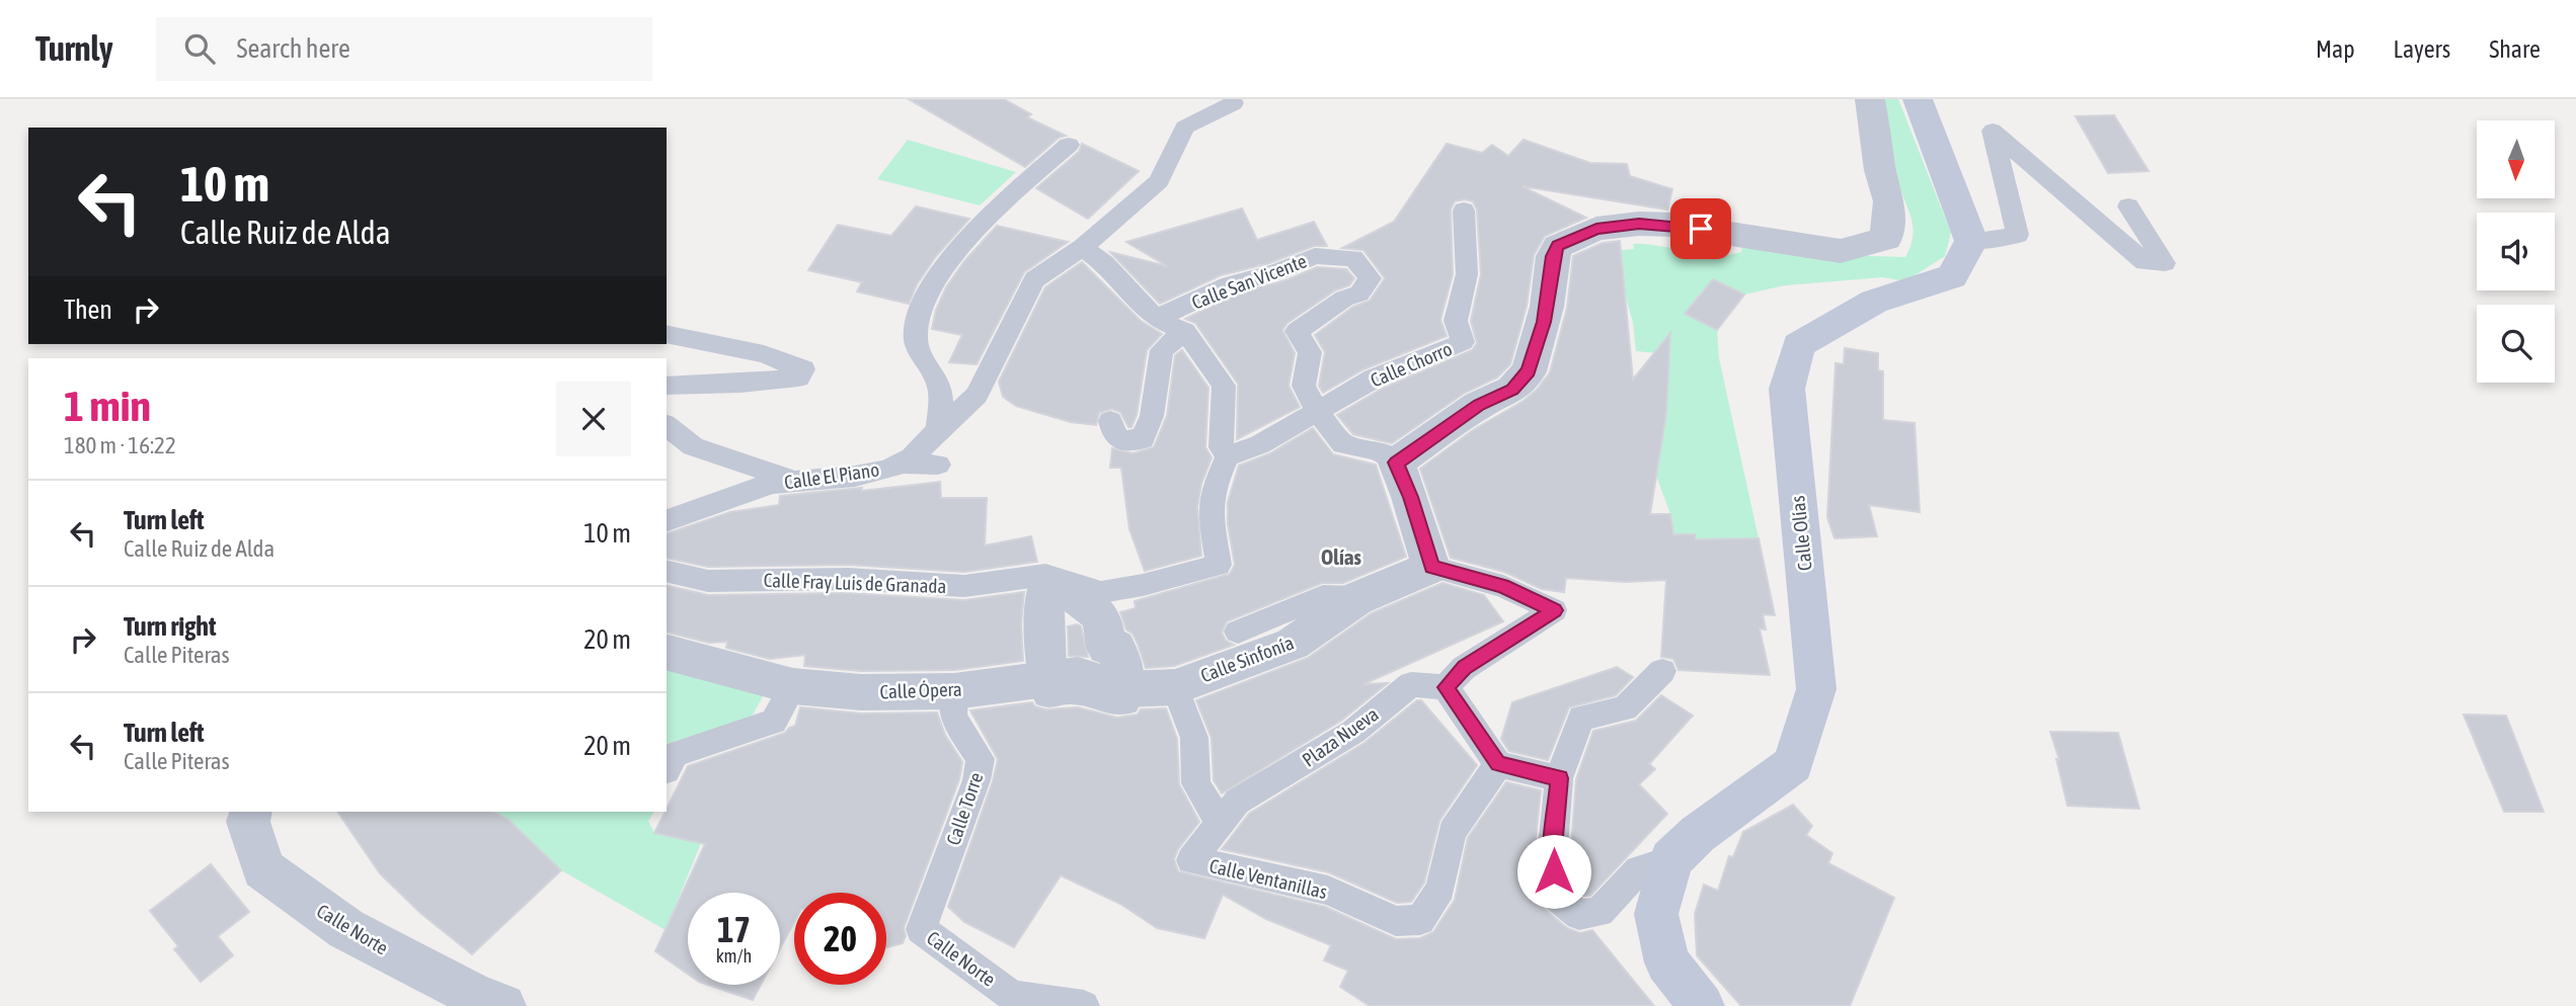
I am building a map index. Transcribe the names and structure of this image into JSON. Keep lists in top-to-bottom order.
{
  "streets": {
    "main road": ["Calle Olías"],
    "street": ["Calle Sinfonía", "Calle Ópera", "Calle Norte"],
    "lane": [
      "Calle San Vicente",
      "Calle Chorro",
      "Calle El Piano",
      "Calle Fray Luis de Granada",
      "Plaza Nueva",
      "Calle Torre",
      "Calle Ventanillas"
    ]
  },
  "crossings": [
    ["Calle San Vicente", "Calle Chorro"],
    ["Calle Sinfonía", "Calle Ópera"],
    ["Calle Ópera", "Calle Torre"],
    ["Plaza Nueva", "Calle Ventanillas"],
    ["Calle Torre", "Calle Norte"]
  ],
  "districts": ["Olías"],
  "north": "bottom",
  "page": {
    "header": "Turnly",
    "search": "Search here",
    "nav": ["Map", "Layers", "Share"],
    "turn": ["10 m", "Calle Ruiz de Alda"],
    "then": "Then",
    "heading": ["1 min", "180 m · 16:22"],
    "list": [
      {
        "name": "Turn left",
        "note": "Calle Ruiz de Alda",
        "value": "10 m"
      },
      {
        "name": "Turn right",
        "note": "Calle Piteras",
        "value": "20 m"
      },
      {
        "name": "Turn left",
        "note": "Calle Piteras",
        "value": "20 m"
      }
    ],
    "speed": "17 km/h",
    "limit": "20"
  }
}
